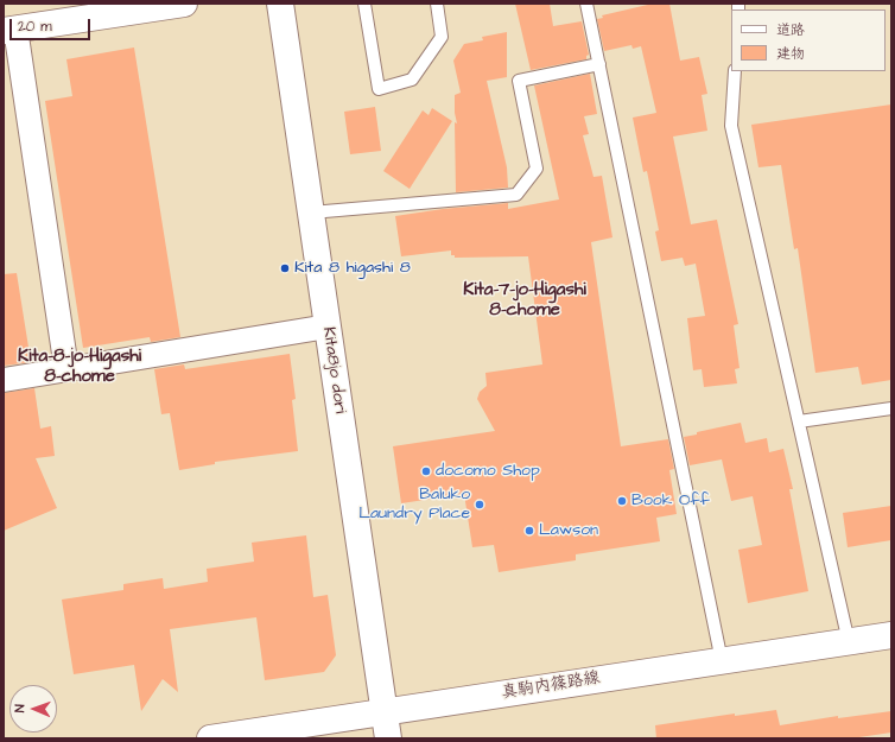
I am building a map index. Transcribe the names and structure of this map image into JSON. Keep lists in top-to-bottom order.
{
  "streets": {
    "street": ["Kita8jo dori", "真駒内篠路線"]
  },
  "crossings": [
    ["Kita8jo dori", "真駒内篠路線"]
  ],
  "districts": ["Kita-7-jo-Higashi 8-chome", "Kita-8-jo-Higashi 8-chome"],
  "places": [
    "Kita 8 higashi 8",
    "docomo Shop",
    "Book Off",
    "Baluko Laundry Place",
    "Lawson"
  ],
  "legend": ["道路", "建物"],
  "scale_bar": "20 m",
  "north": "left"
}
